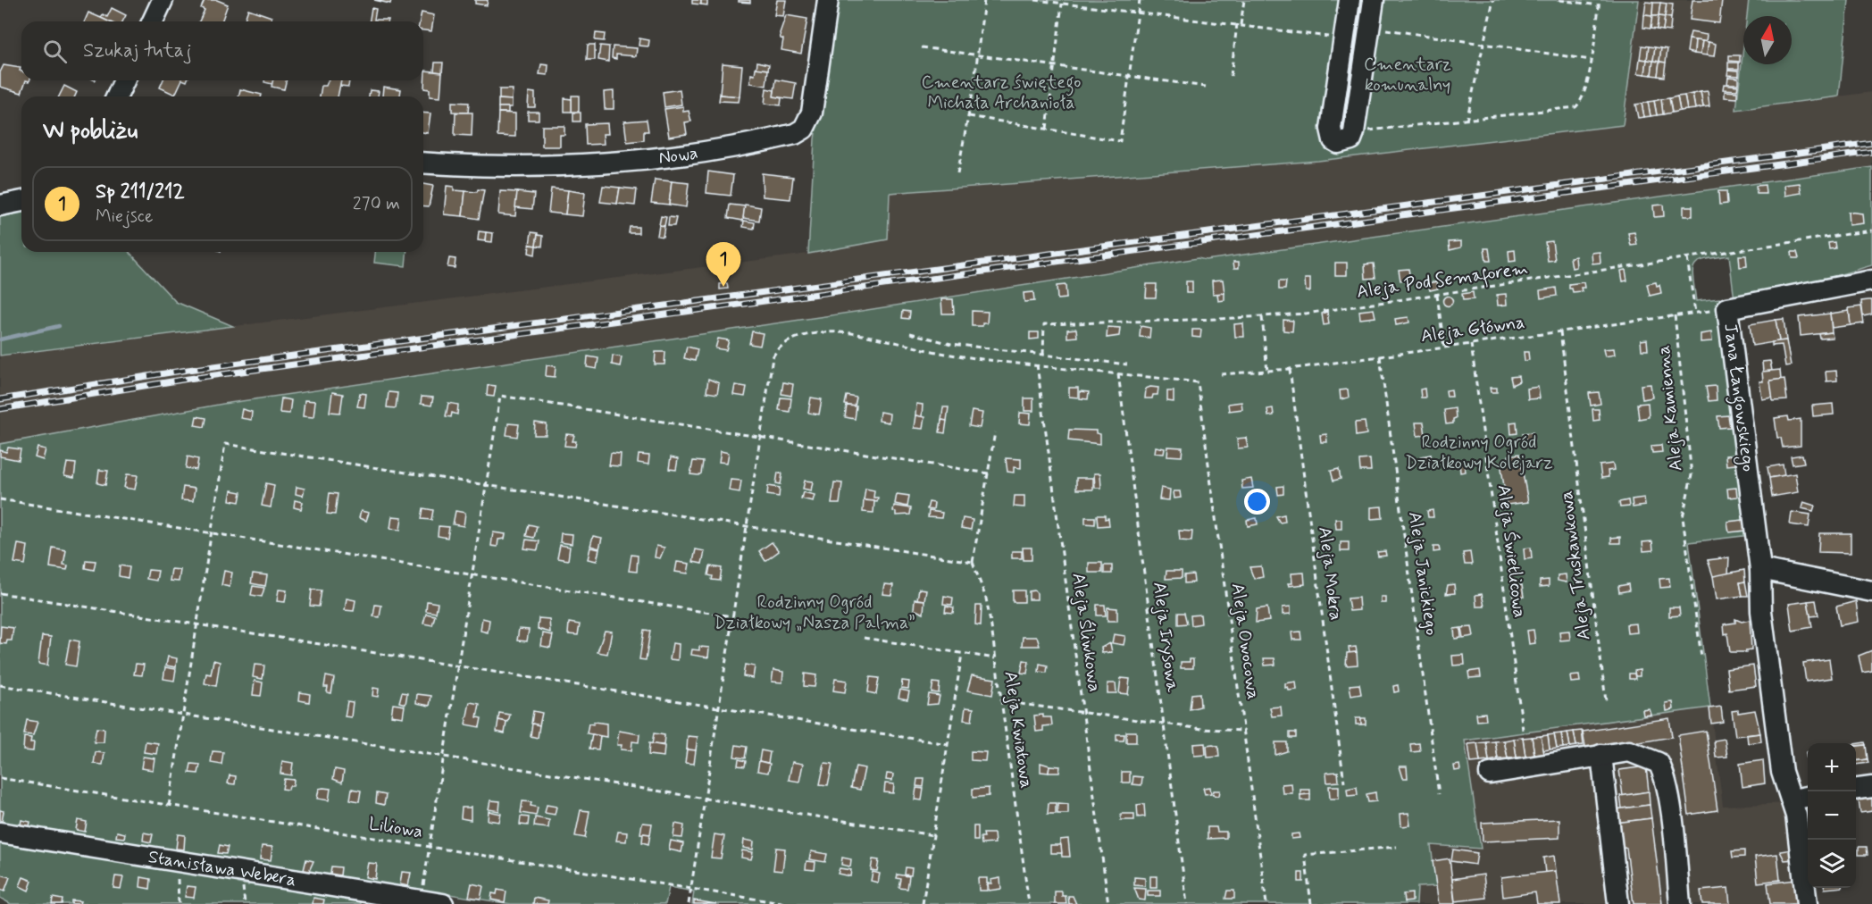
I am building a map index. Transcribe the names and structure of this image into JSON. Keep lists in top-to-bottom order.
{
  "streets": {
    "street": ["Nowa", "Jana Łangowskiego", "Stanisława Webera"],
    "path": [
      "Aleja Pod Semaforem",
      "Aleja Główna",
      "Aleja Kamienna",
      "Aleja Świetlicowa",
      "Aleja Truskawkowa",
      "Aleja Mokra",
      "Aleja Janickiego",
      "Aleja Śliwkowa",
      "Aleja Irysowa",
      "Aleja Owocowa",
      "Aleja Kwiatowa",
      "Liliowa"
    ]
  },
  "crossings": [
    ["Aleja Główna", "Jana Łangowskiego"],
    ["Aleja Główna", "Aleja Kamienna"],
    ["Aleja Główna", "Aleja Świetlicowa"],
    ["Aleja Główna", "Aleja Truskawkowa"],
    ["Aleja Główna", "Aleja Mokra"],
    ["Aleja Główna", "Aleja Janickiego"],
    ["Aleja Irysowa", "Aleja Owocowa"]
  ],
  "parks": [
    "Cmentarz komunalny",
    "Cmentarz świętego Michała Archanioła",
    "Rodzinny Ogród Działkowy Kolejarz",
    "Rodzinny Ogród Działkowy „Nasza Palma”"
  ],
  "north": "top",
  "page": {
    "search": "Szukaj tutaj",
    "heading": "W pobliżu",
    "list": [
      {
        "mark": "1",
        "name": "Sp 211/212",
        "note": "Miejsce",
        "value": "270 m"
      }
    ],
    "pins": "1",
    "map_buttons": ["+", "−"]
  }
}
